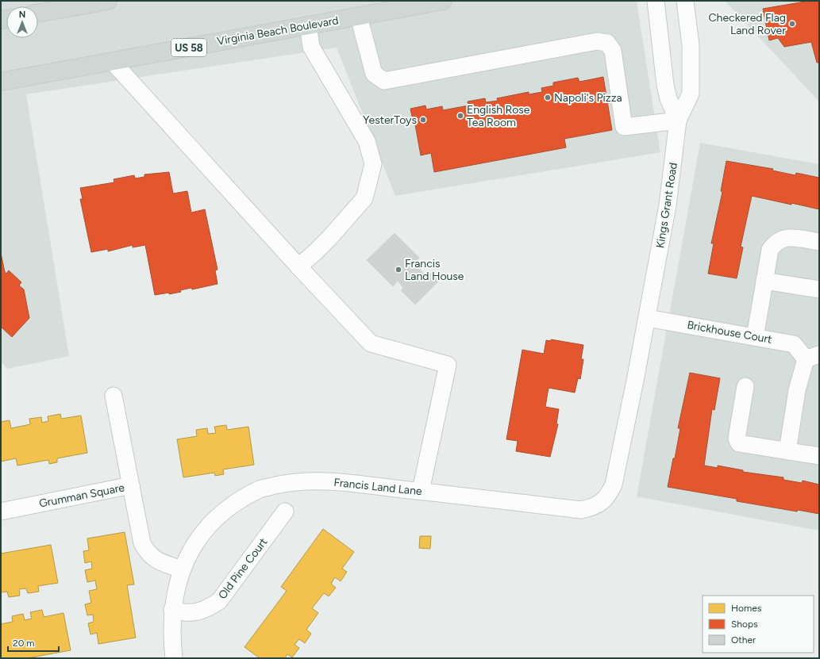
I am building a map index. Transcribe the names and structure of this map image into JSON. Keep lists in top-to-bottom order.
{
  "streets": {
    "main road": ["Virginia Beach Boulevard", "US 58"],
    "street": [
      "Kings Grant Road",
      "Brickhouse Court",
      "Francis Land Lane",
      "Grumman Square",
      "Old Pine Court"
    ]
  },
  "crossings": [
    ["Kings Grant Road", "Brickhouse Court"],
    ["Kings Grant Road", "Francis Land Lane"],
    ["Francis Land Lane", "Grumman Square"],
    ["Francis Land Lane", "Old Pine Court"]
  ],
  "places": [
    "Checkered Flag Land Rover",
    "Napoli's Pizza",
    "English Rose Tea Room",
    "YesterToys",
    "Francis Land House"
  ],
  "legend": ["Homes", "Shops", "Other"],
  "scale_bar": "20 m",
  "north": "top"
}
